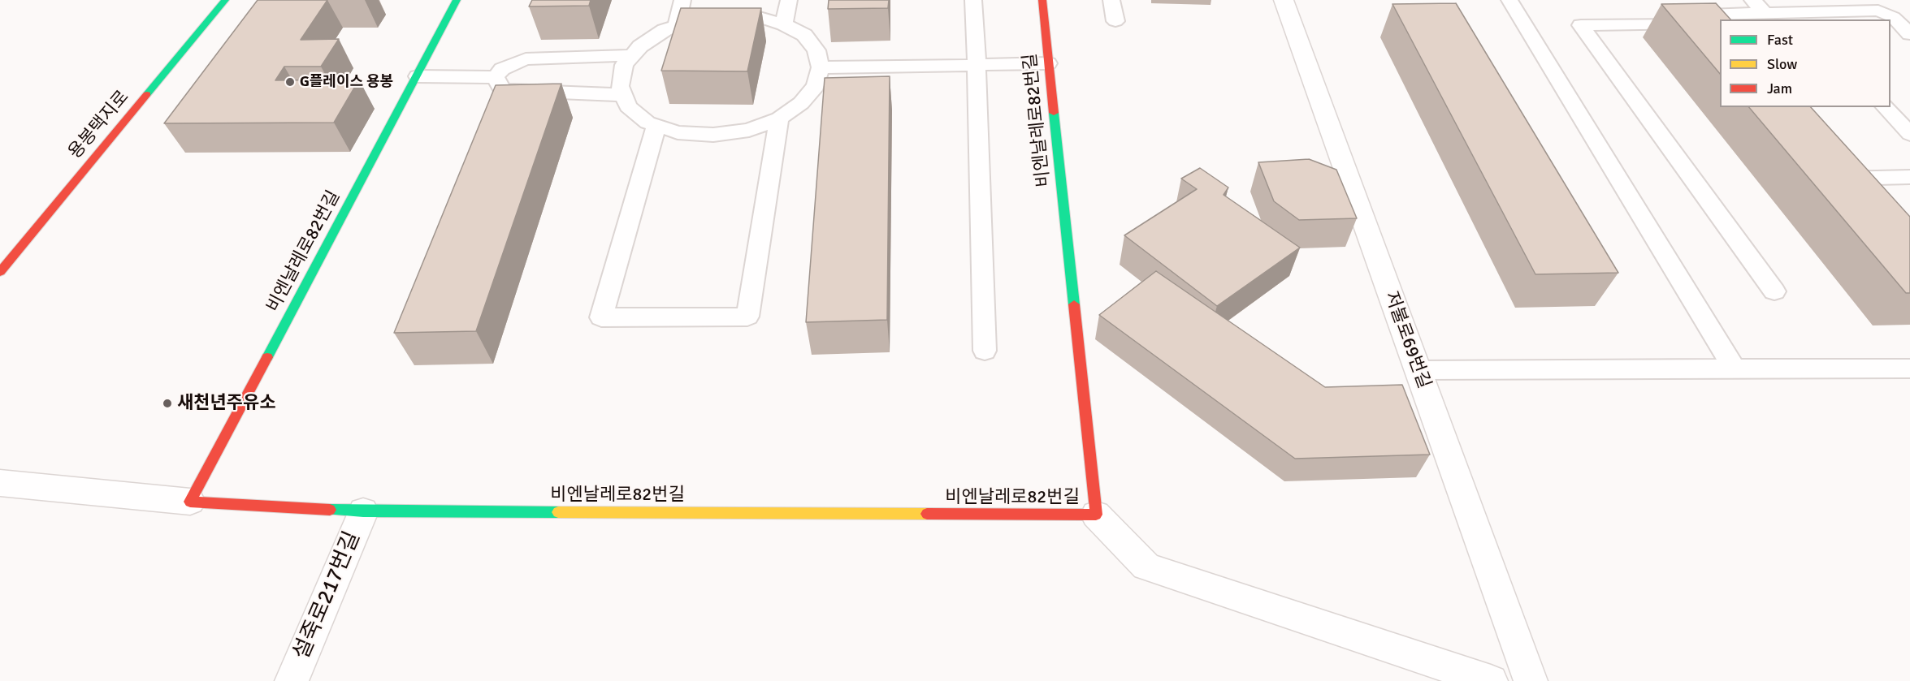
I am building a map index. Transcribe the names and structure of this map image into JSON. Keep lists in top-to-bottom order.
{
  "streets": {
    "street": [
      "비엔날레로82번길",
      "용봉택지로",
      "저불로69번길",
      "설죽로217번길"
    ]
  },
  "crossings": [
    ["비엔날레로82번길", "설죽로217번길"]
  ],
  "places": ["G플레이스 용봉", "새천년주유소"],
  "legend": ["Fast", "Slow", "Jam"]
}
